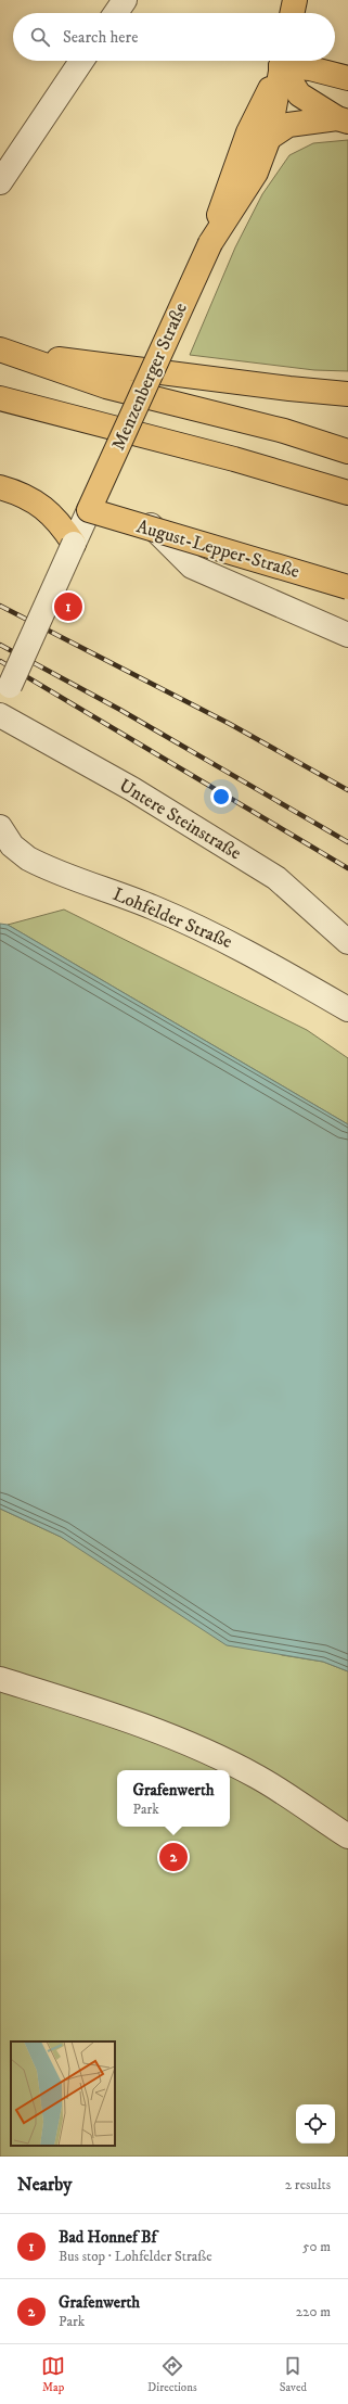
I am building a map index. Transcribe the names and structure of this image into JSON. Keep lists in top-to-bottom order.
{
  "streets": {
    "main road": ["Menzenberger Straße", "August-Lepper-Straße"],
    "street": ["Untere Steinstraße", "Lohfelder Straße"]
  },
  "crossings": [
    ["Menzenberger Straße", "August-Lepper-Straße"]
  ],
  "page": {
    "search": "Search here",
    "pins": ["1", "2"],
    "popup": ["Grafenwerth", "Park"],
    "heading": ["Nearby", "2 results"],
    "list": [
      {
        "mark": "1",
        "name": "Bad Honnef Bf",
        "note": "Bus stop · Lohfelder Straße",
        "value": "50 m"
      },
      {
        "mark": "2",
        "name": "Grafenwerth",
        "note": "Park",
        "value": "220 m"
      }
    ],
    "nav": ["Map", "Directions", "Saved"]
  }
}
